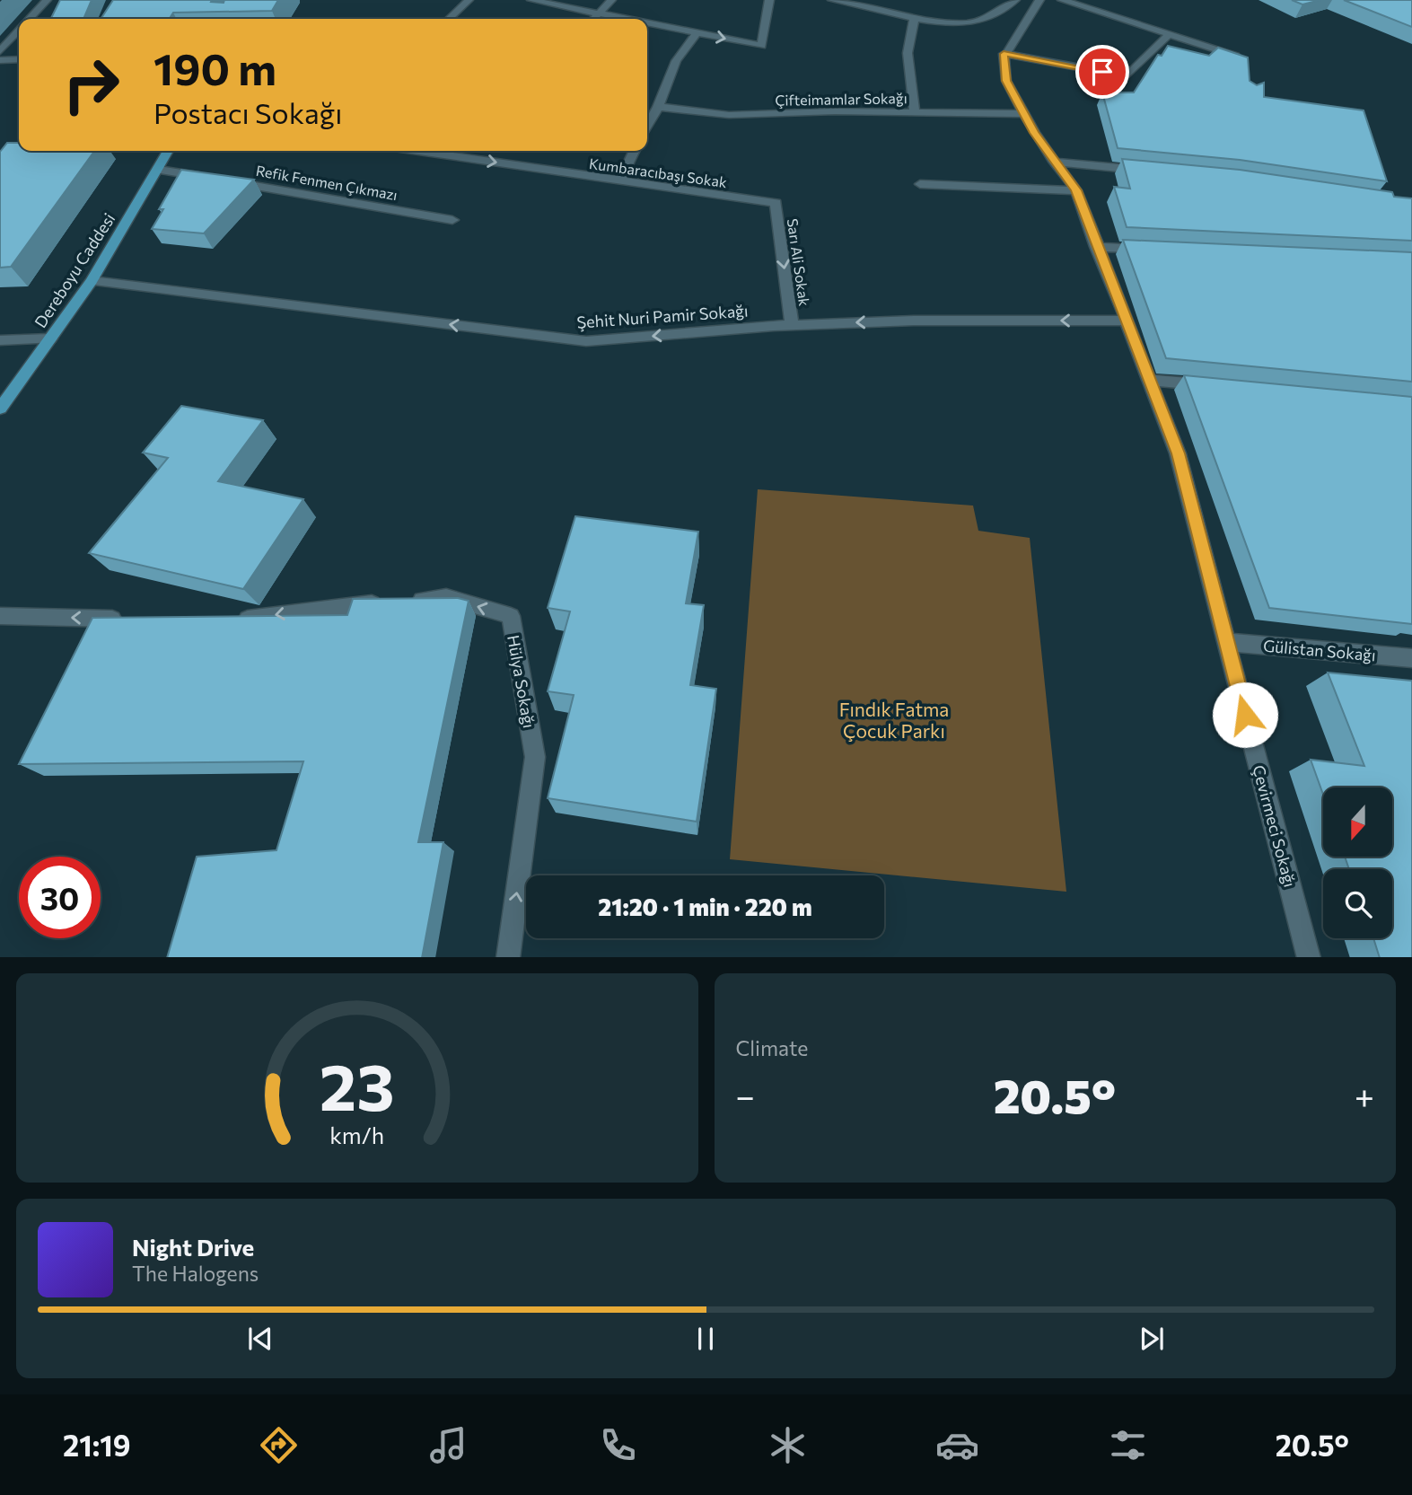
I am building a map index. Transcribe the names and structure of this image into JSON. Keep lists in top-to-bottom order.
{
  "streets": {
    "main road": ["Dereboyu Caddesi"],
    "street": [
      "Çifteimamlar Sokağı",
      "Kumbaracıbaşı Sokak",
      "Refik Fenmen Çıkmazı",
      "Sarı Ali Sokak",
      "Şehit Nuri Pamir Sokağı",
      "Gülistan Sokağı",
      "Hülya Sokağı",
      "Çevirmeci Sokağı"
    ]
  },
  "crossings": [
    ["Çifteimamlar Sokağı", "Çevirmeci Sokağı"],
    ["Kumbaracıbaşı Sokak", "Sarı Ali Sokak"],
    ["Sarı Ali Sokak", "Şehit Nuri Pamir Sokağı"],
    ["Dereboyu Caddesi", "Şehit Nuri Pamir Sokağı"],
    ["Şehit Nuri Pamir Sokağı", "Çevirmeci Sokağı"],
    ["Gülistan Sokağı", "Çevirmeci Sokağı"]
  ],
  "one_way": ["Kumbaracıbaşı Sokak", "Sarı Ali Sokak", "Şehit Nuri Pamir Sokağı"],
  "parks": ["Fındık Fatma Çocuk Parkı"],
  "north": "bottom",
  "page": {
    "turn": ["190 m", "Postacı Sokağı"],
    "limit": "30",
    "trip": "21:20 · 1 min · 220 m",
    "tile": "Climate",
    "heat": ["−", "20.5°", "+"],
    "song": ["Night Drive", "The Halogens"],
    "tabs": ["21:19", "20.5°"],
    "gauge": ["23", "km/h"]
  }
}
